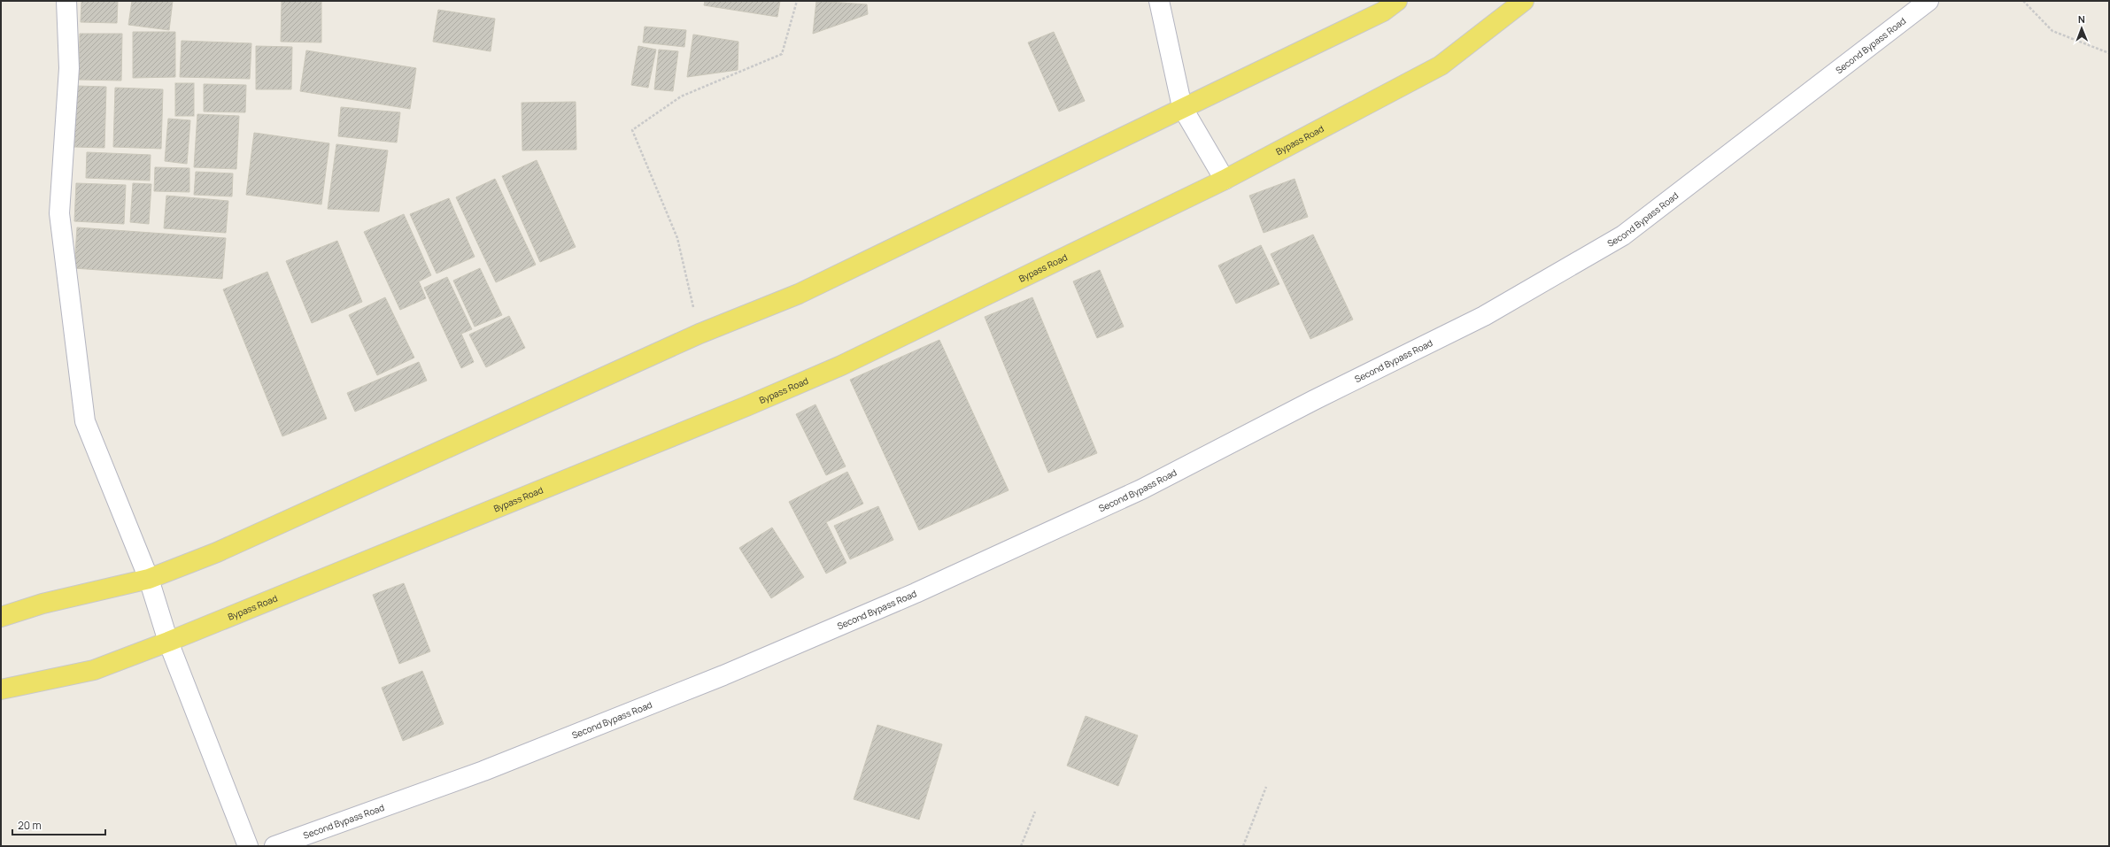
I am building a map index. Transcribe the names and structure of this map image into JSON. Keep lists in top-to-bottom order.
{
  "streets": {
    "main road": ["Bypass Road"],
    "street": ["Second Bypass Road"]
  },
  "scale_bar": "20 m",
  "north": "top"
}
